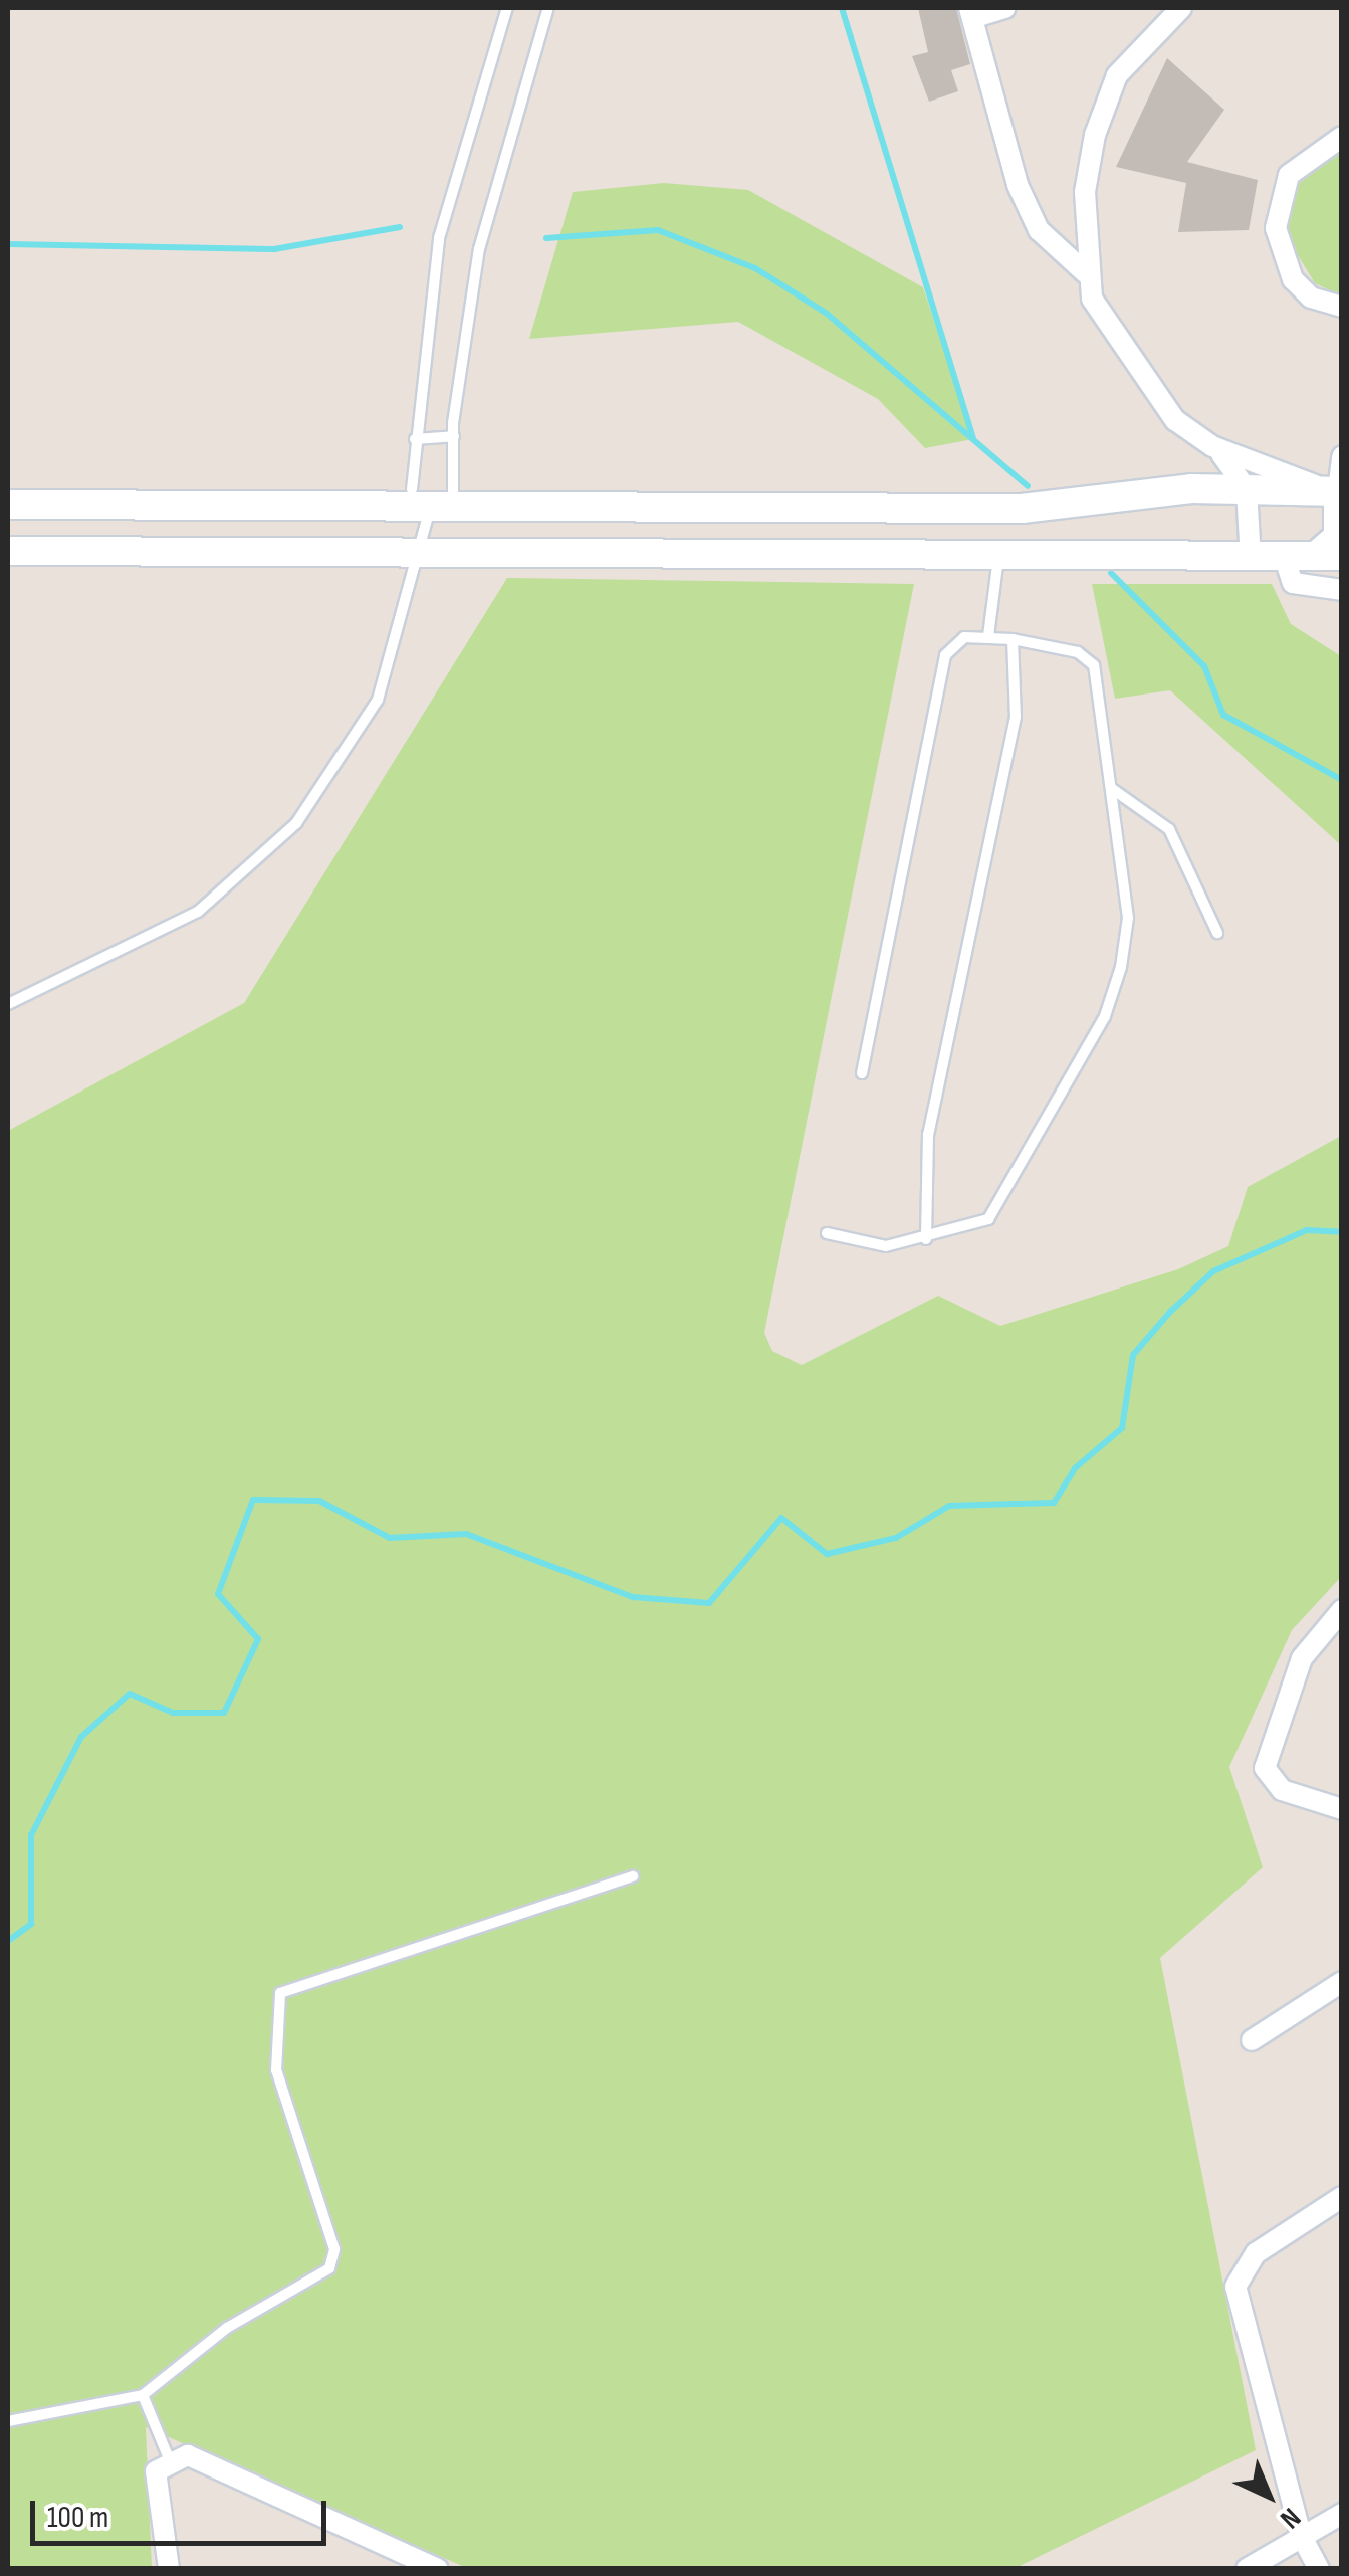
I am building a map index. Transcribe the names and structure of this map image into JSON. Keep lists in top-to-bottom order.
{
  "scale_bar": "100 m",
  "north": "bottom right"
}
